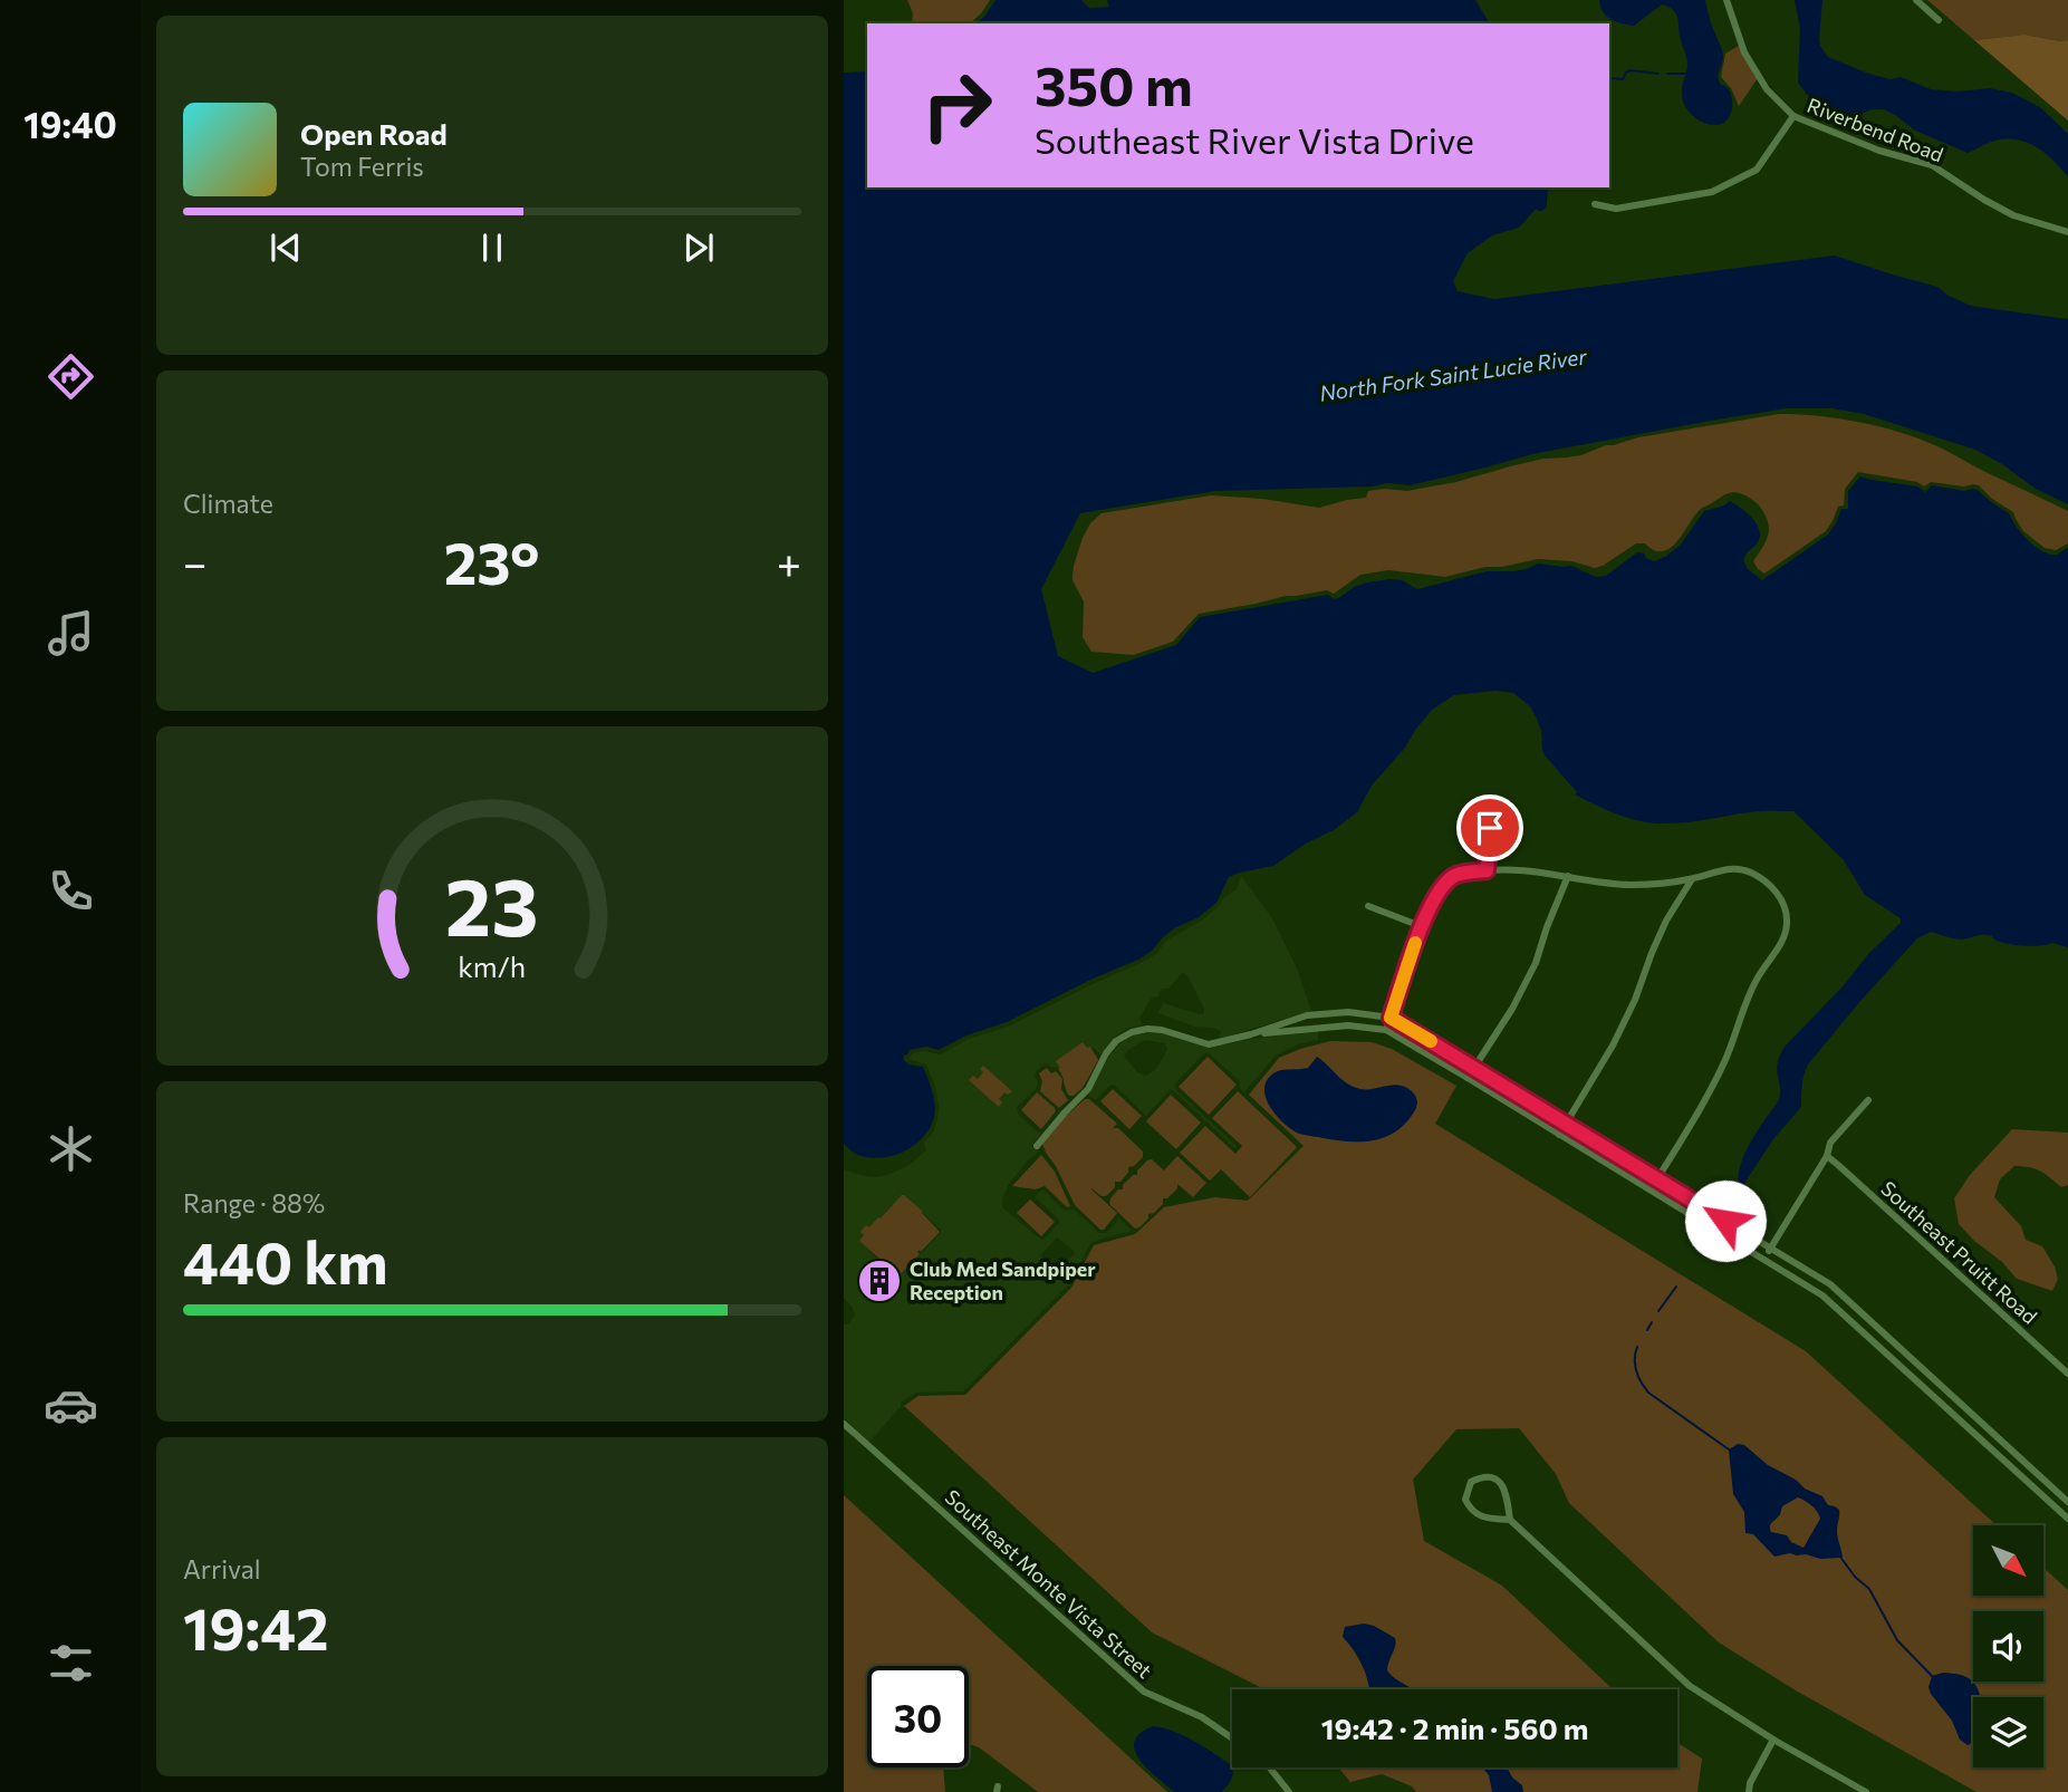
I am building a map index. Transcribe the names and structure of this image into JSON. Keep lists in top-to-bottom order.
{
  "streets": {
    "street": ["Riverbend Road", "Southeast Pruitt Road", "Southeast Monte Vista Street"]
  },
  "water": ["North Fork Saint Lucie River"],
  "places": {
    "building": ["Club Med Sandpiper Reception"]
  },
  "north": "bottom right",
  "page": {
    "tabs": "19:40",
    "turn": ["350 m", "Southeast River Vista Drive"],
    "song": ["Open Road", "Tom Ferris"],
    "tile": [
      "Climate",
      ["Range · 88%", "440 km"],
      ["Arrival", "19:42"]
    ],
    "heat": ["−", "23°", "+"],
    "limit": "30",
    "trip": "19:42 · 2 min · 560 m",
    "gauge": ["23", "km/h"]
  }
}
